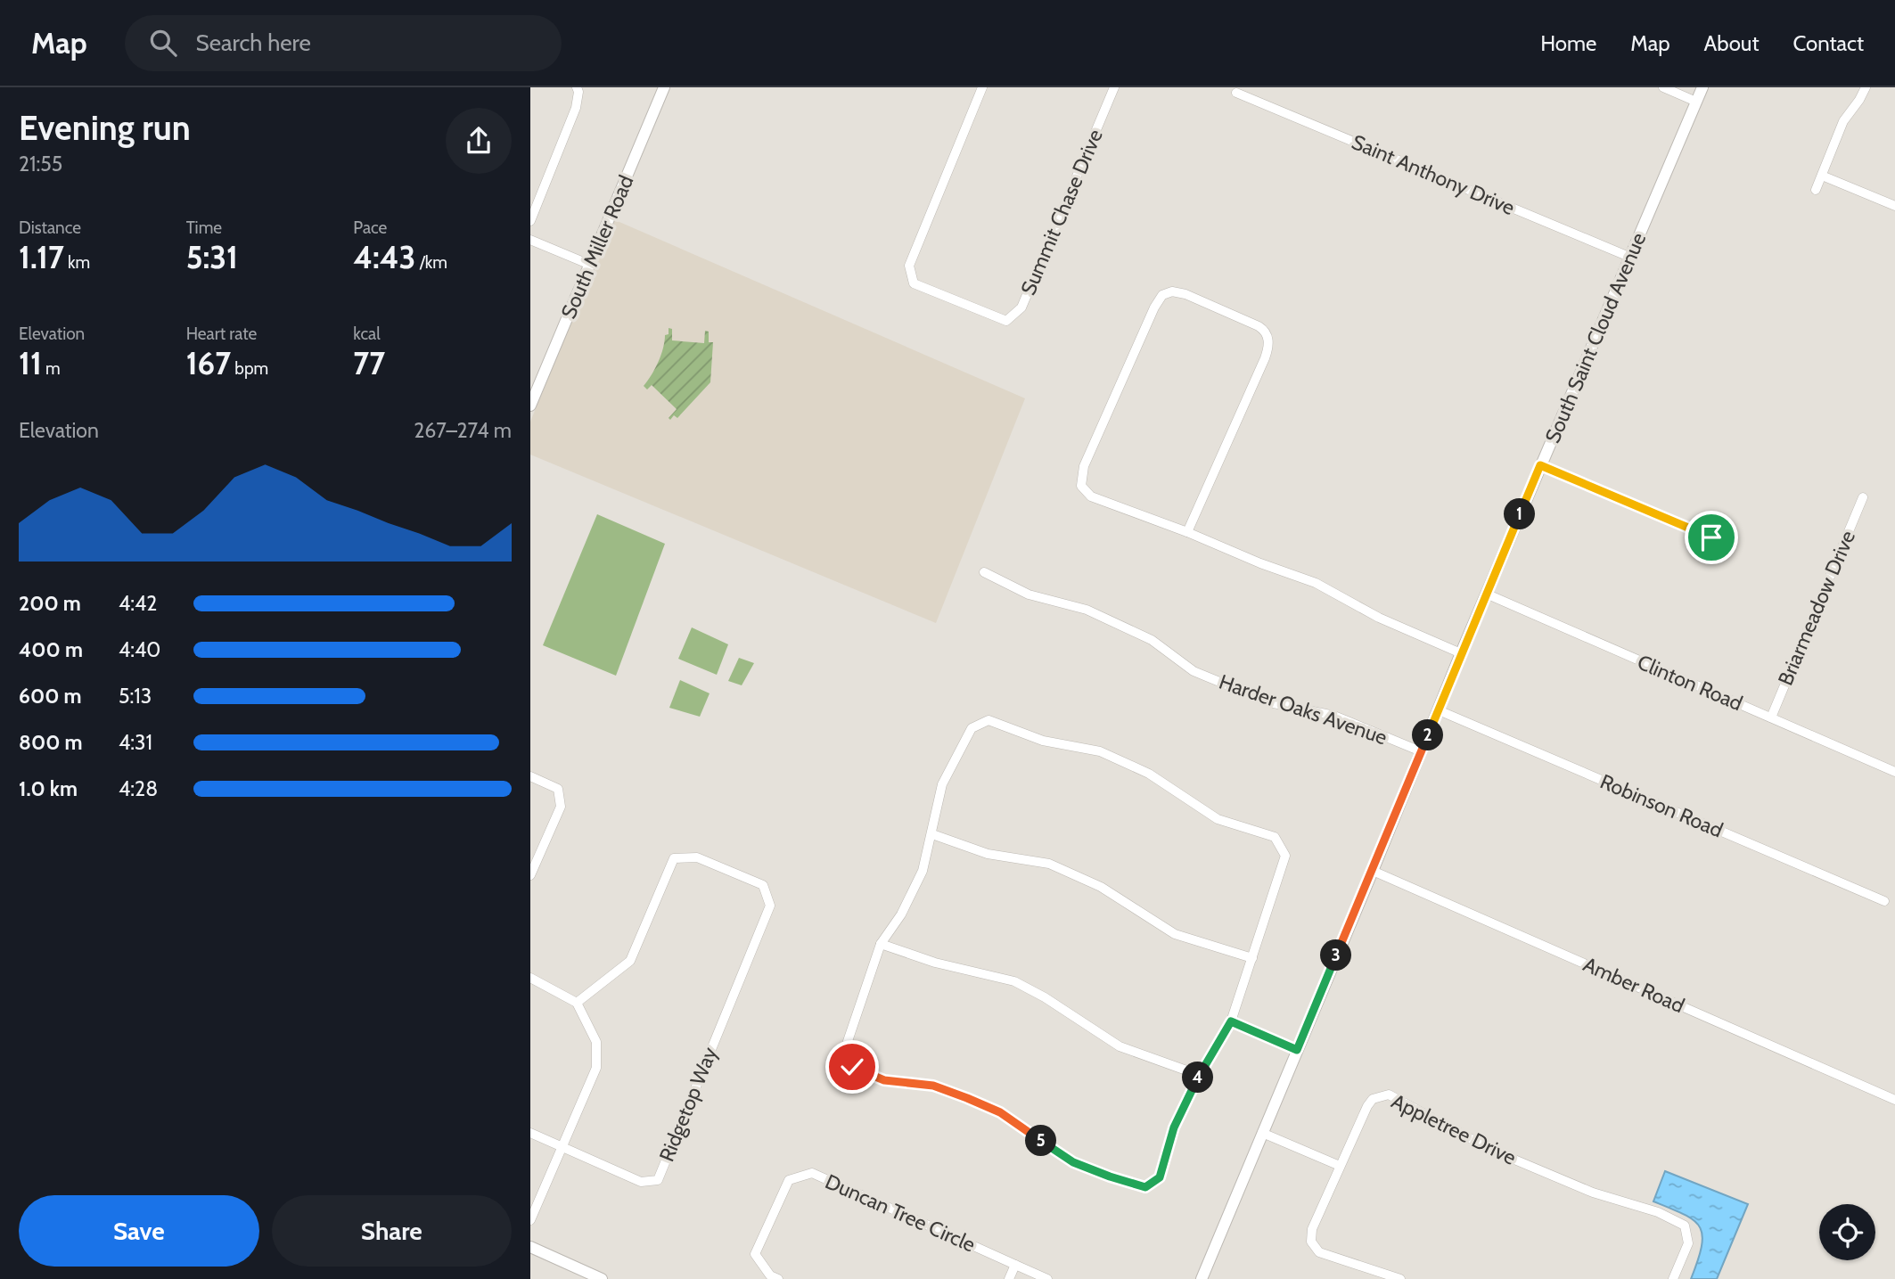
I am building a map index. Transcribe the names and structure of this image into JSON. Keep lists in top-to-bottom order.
{
  "streets": {
    "street": [
      "Saint Anthony Drive",
      "Summit Chase Drive",
      "South Miller Road",
      "South Saint Cloud Avenue",
      "Briarmeadow Drive",
      "Clinton Road",
      "Harder Oaks Avenue",
      "Robinson Road",
      "Amber Road",
      "Ridgetop Way",
      "Appletree Drive",
      "Duncan Tree Circle"
    ]
  },
  "crossings": [
    ["Saint Anthony Drive", "South Saint Cloud Avenue"],
    ["South Saint Cloud Avenue", "Clinton Road"],
    ["South Saint Cloud Avenue", "Harder Oaks Avenue"],
    ["South Saint Cloud Avenue", "Robinson Road"],
    ["South Saint Cloud Avenue", "Amber Road"],
    ["Briarmeadow Drive", "Clinton Road"]
  ],
  "page": {
    "header": "Map",
    "search": "Search here",
    "nav": [
      "Home",
      "Map",
      "About",
      "Contact"
    ],
    "heading": ["Evening run", "21:55"],
    "stats": [
      ["Distance", "1.17 km"],
      ["Time", "5:31"],
      ["Pace", "4:43 /km"],
      ["Elevation", "11 m"],
      ["Heart rate", "167 bpm"],
      ["kcal", "77"]
    ],
    "chart": ["Elevation", "267–274 m"],
    "pins": [
      "1",
      "2",
      "3",
      "4",
      "5"
    ],
    "list": [
      {
        "name": "200 m",
        "note": "4:42"
      },
      {
        "name": "400 m",
        "note": "4:40"
      },
      {
        "name": "600 m",
        "note": "5:13"
      },
      {
        "name": "800 m",
        "note": "4:31"
      },
      {
        "name": "1.0 km",
        "note": "4:28"
      }
    ],
    "buttons": ["Save", "Share"]
  }
}
